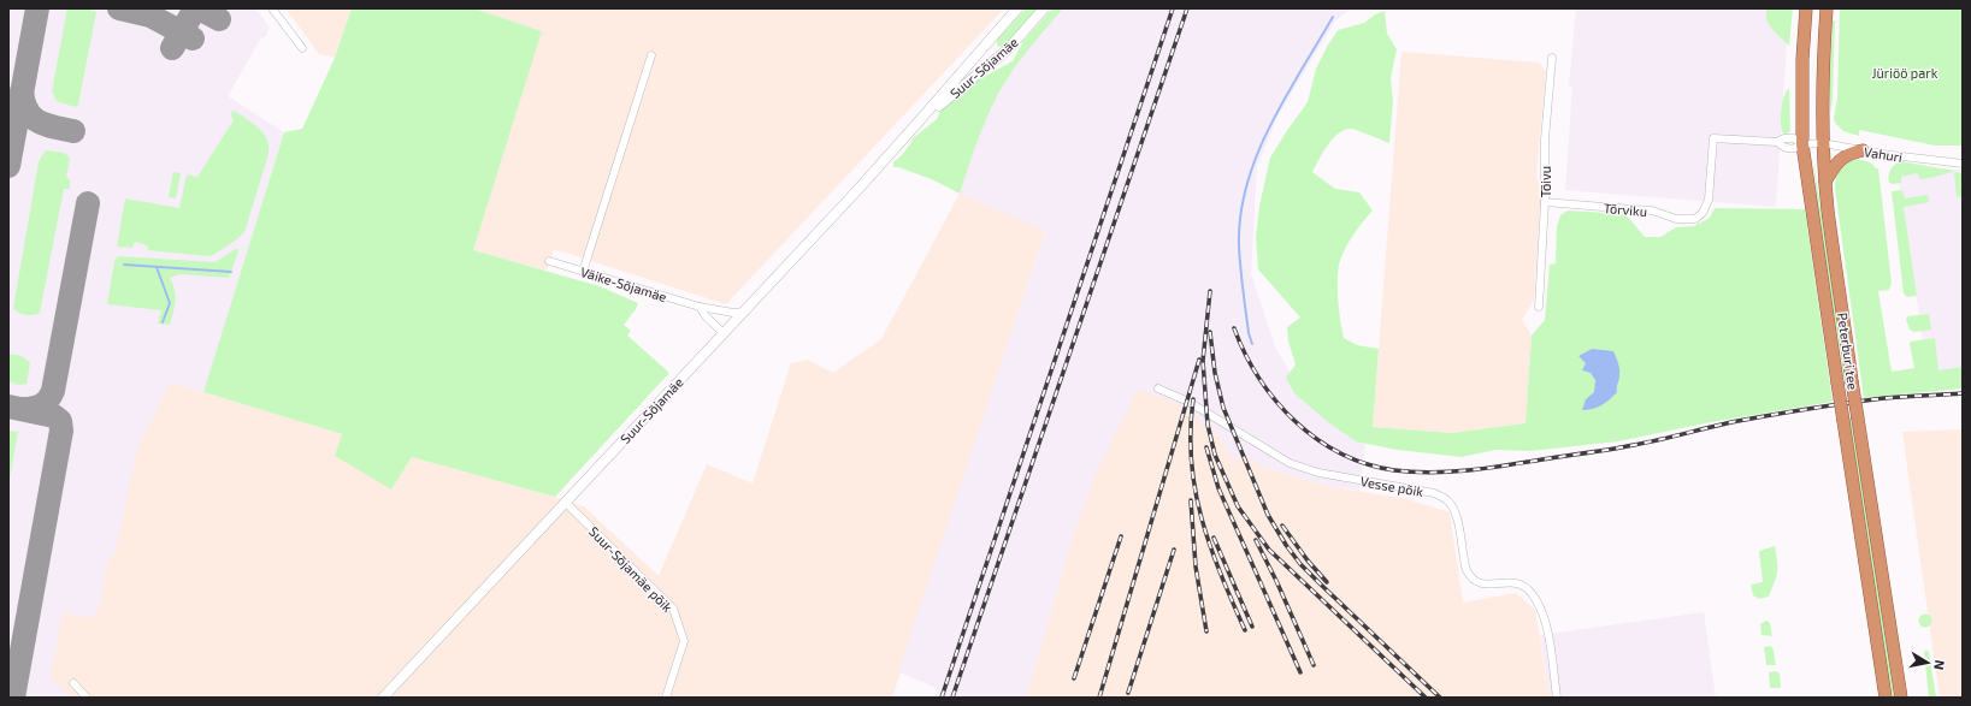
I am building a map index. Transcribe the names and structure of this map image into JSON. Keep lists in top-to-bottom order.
{
  "streets": {
    "highway": ["Peterburi tee"],
    "main road": ["Suur-Sõjamäe"],
    "street": [
      "Vahuri",
      "Tõivu",
      "Tõrviku",
      "Väike-Sõjamäe",
      "Vesse põik",
      "Suur-Sõjamäe põik"
    ]
  },
  "crossings": [
    ["Suur-Sõjamäe", "Väike-Sõjamäe"],
    ["Suur-Sõjamäe", "Suur-Sõjamäe põik"],
    ["Vahuri", "Tõrviku"],
    ["Vahuri", "Peterburi tee"],
    ["Tõivu", "Tõrviku"]
  ],
  "parks": ["Jüriöö park"],
  "north": "right"
}
